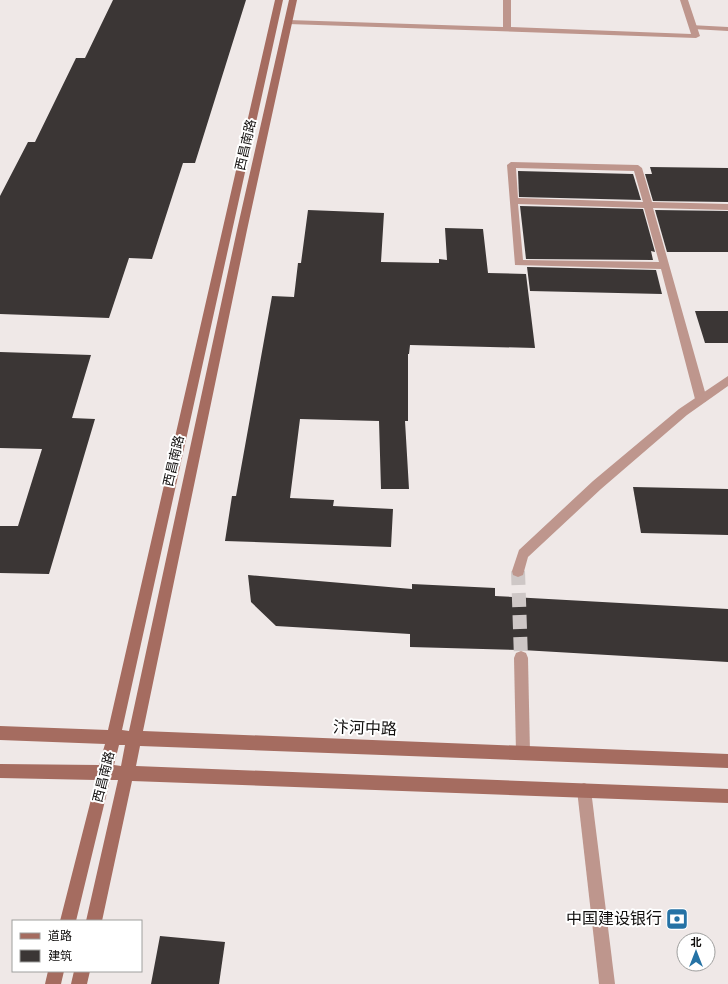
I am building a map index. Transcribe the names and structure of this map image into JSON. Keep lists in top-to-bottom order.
{
  "streets": {
    "street": ["西昌南路", "汴河中路"]
  },
  "crossings": [
    ["西昌南路", "汴河中路"]
  ],
  "places": {
    "bank": ["中国建设银行"]
  },
  "legend": ["道路", "建筑"],
  "north": "top"
}
